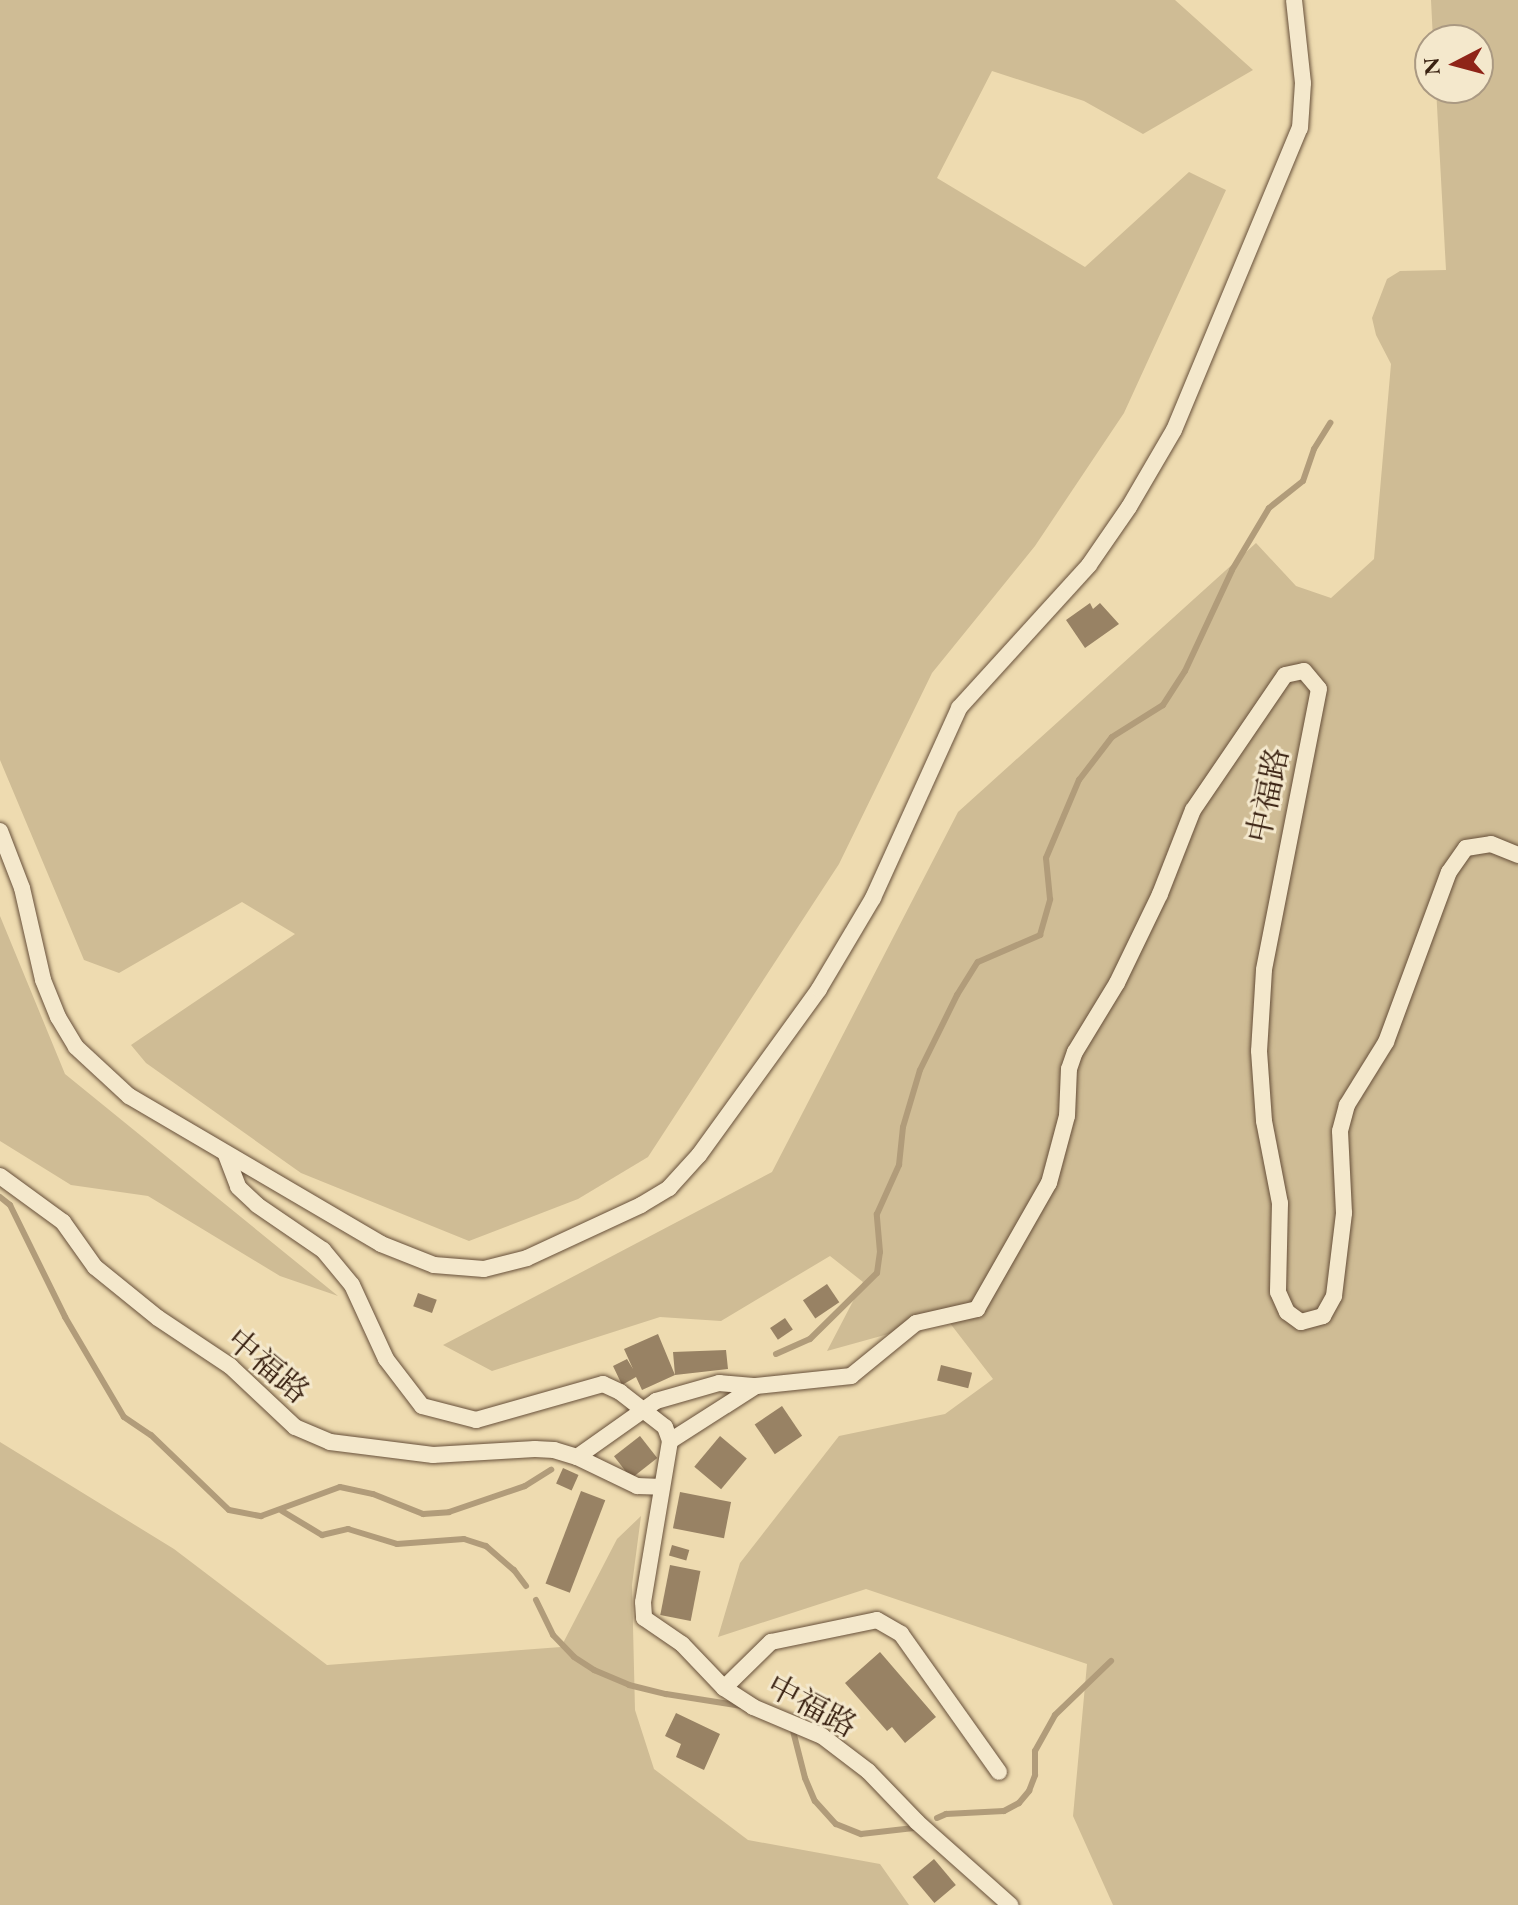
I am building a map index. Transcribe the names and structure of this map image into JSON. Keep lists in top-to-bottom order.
{
  "streets": {
    "street": ["中福路"]
  },
  "north": "left"
}
